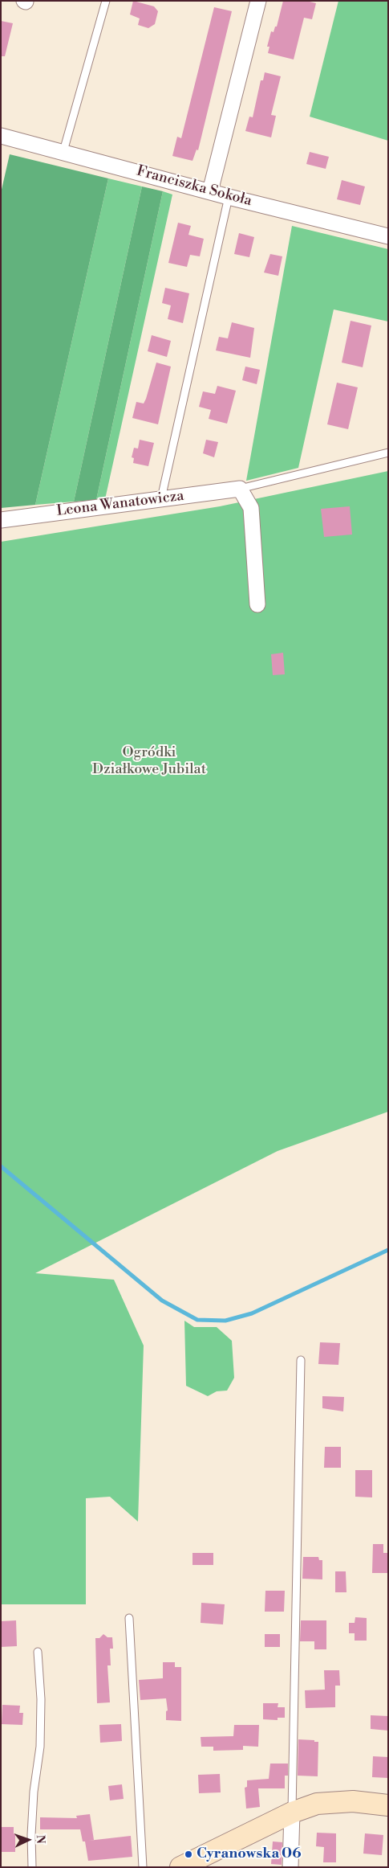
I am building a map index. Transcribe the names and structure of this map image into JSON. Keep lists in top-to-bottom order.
{
  "streets": {
    "street": ["Franciszka Sokoła", "Leona Wanatowicza"]
  },
  "parks": ["Ogródki Działkowe Jubilat"],
  "places": ["Cyranowska 06"],
  "north": "right"
}
